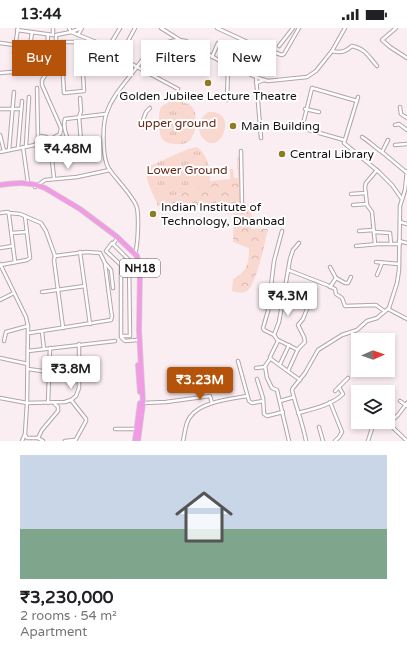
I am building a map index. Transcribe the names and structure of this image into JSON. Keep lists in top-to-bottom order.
{
  "streets": {
    "highway": ["NH18"]
  },
  "parks": ["upper ground", "Lower Ground"],
  "places": [
    "Golden Jubilee Lecture Theatre",
    "Main Building",
    "Central Library",
    "Indian Institute of Technology, Dhanbad"
  ],
  "north": "right",
  "page": {
    "status": "13:44",
    "chip": [
      "Buy",
      "Rent",
      "Filters",
      "New"
    ],
    "price": [
      "₹4.48M",
      "₹4.3M",
      "₹3.8M",
      "₹3.23M"
    ],
    "list": [
      {
        "name": "₹3,230,000",
        "note": "2 rooms · 54 m² · Apartment"
      }
    ]
  }
}
